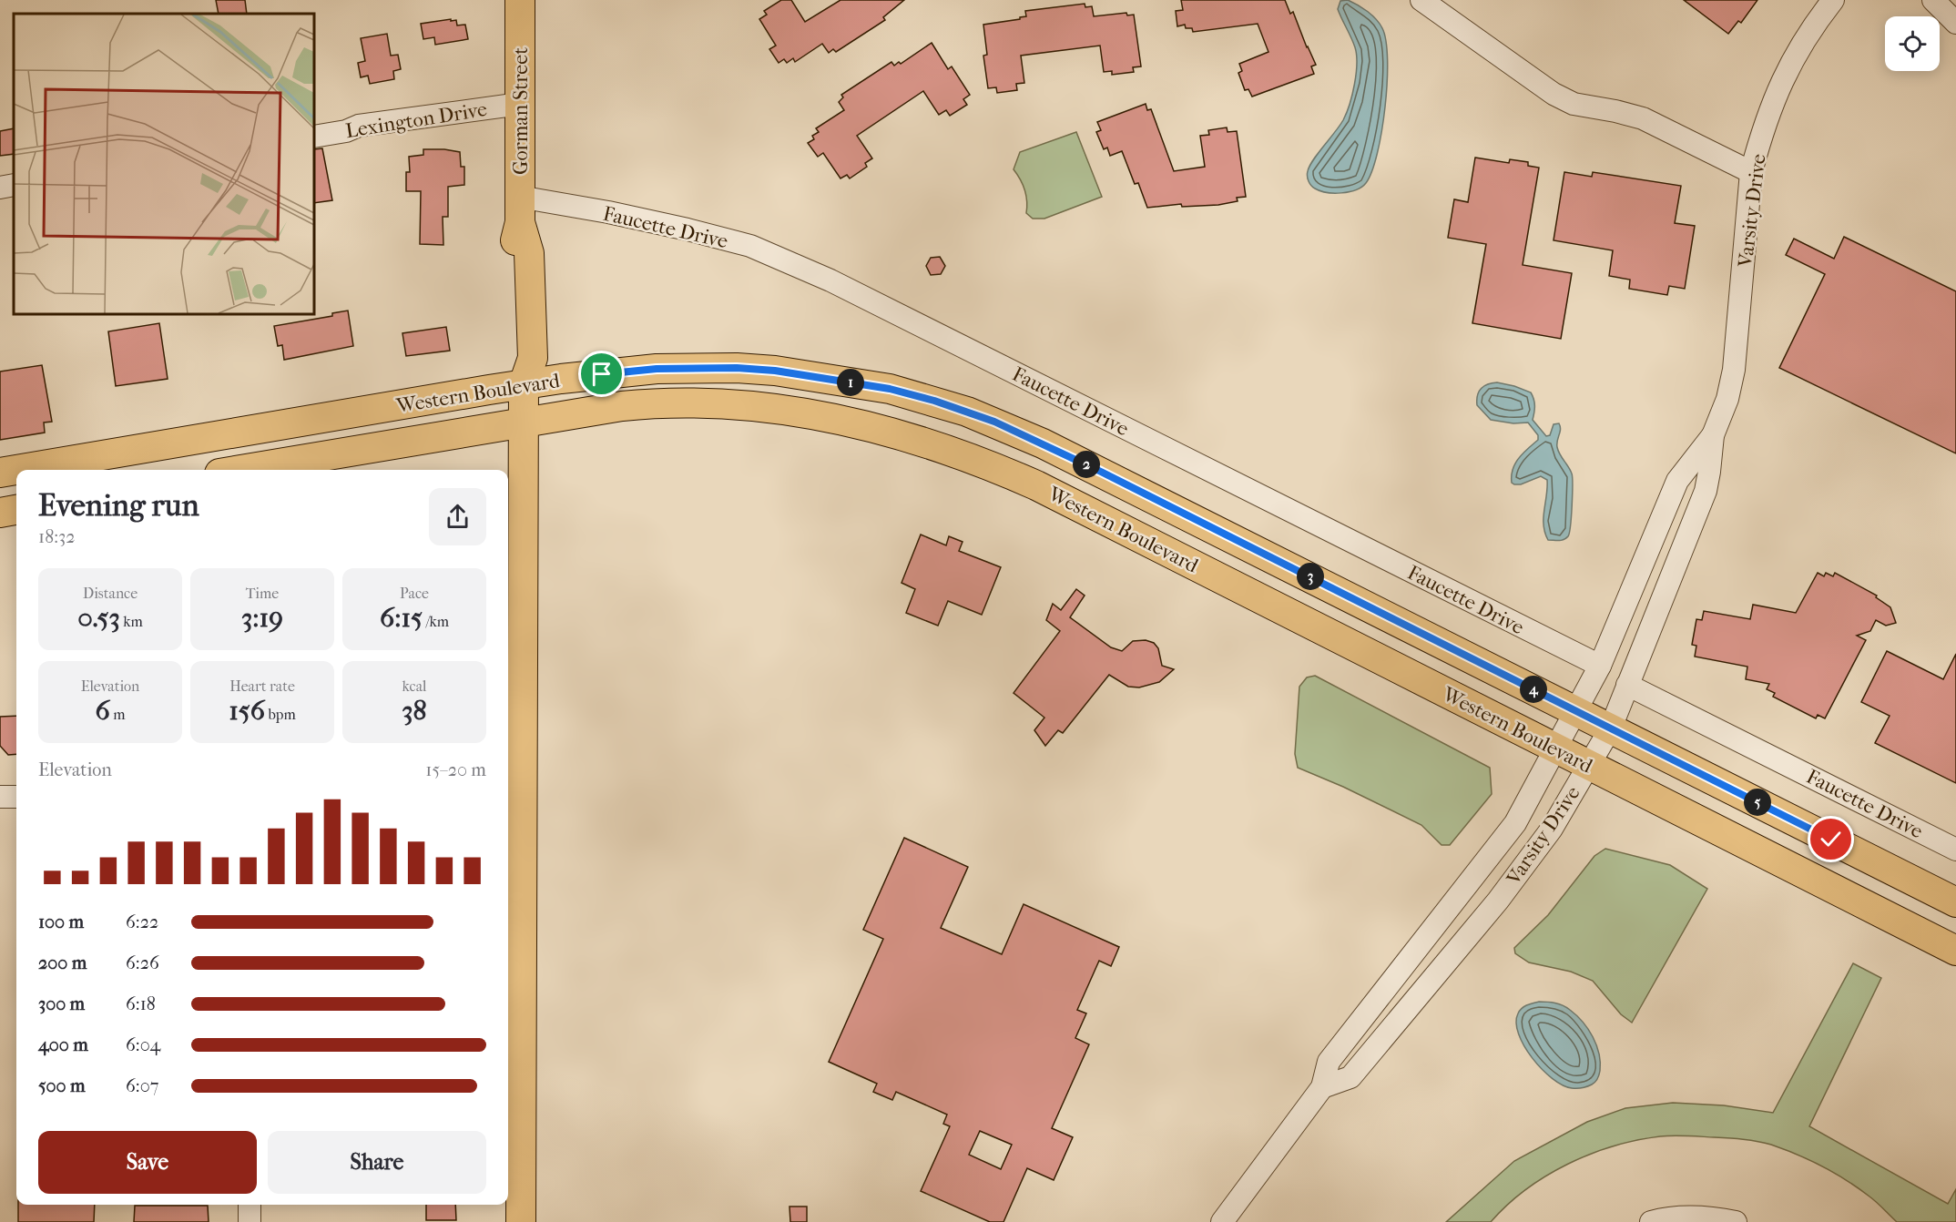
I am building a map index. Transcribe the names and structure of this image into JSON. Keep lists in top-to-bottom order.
{
  "streets": {
    "main road": ["Gorman Street", "Western Boulevard"],
    "street": ["Lexington Drive", "Varsity Drive", "Faucette Drive"]
  },
  "crossings": [
    ["Gorman Street", "Lexington Drive"],
    ["Gorman Street", "Faucette Drive"],
    ["Gorman Street", "Western Boulevard"],
    ["Varsity Drive", "Faucette Drive"],
    ["Varsity Drive", "Western Boulevard"]
  ],
  "page": {
    "pins": [
      "1",
      "2",
      "3",
      "4",
      "5"
    ],
    "heading": ["Evening run", "18:32"],
    "stats": [
      ["Distance", "0.53 km"],
      ["Time", "3:19"],
      ["Pace", "6:15 /km"],
      ["Elevation", "6 m"],
      ["Heart rate", "156 bpm"],
      ["kcal", "38"]
    ],
    "chart": ["Elevation", "15–20 m"],
    "list": [
      {
        "name": "100 m",
        "note": "6:22"
      },
      {
        "name": "200 m",
        "note": "6:26"
      },
      {
        "name": "300 m",
        "note": "6:18"
      },
      {
        "name": "400 m",
        "note": "6:04"
      },
      {
        "name": "500 m",
        "note": "6:07"
      }
    ],
    "buttons": ["Save", "Share"]
  }
}
